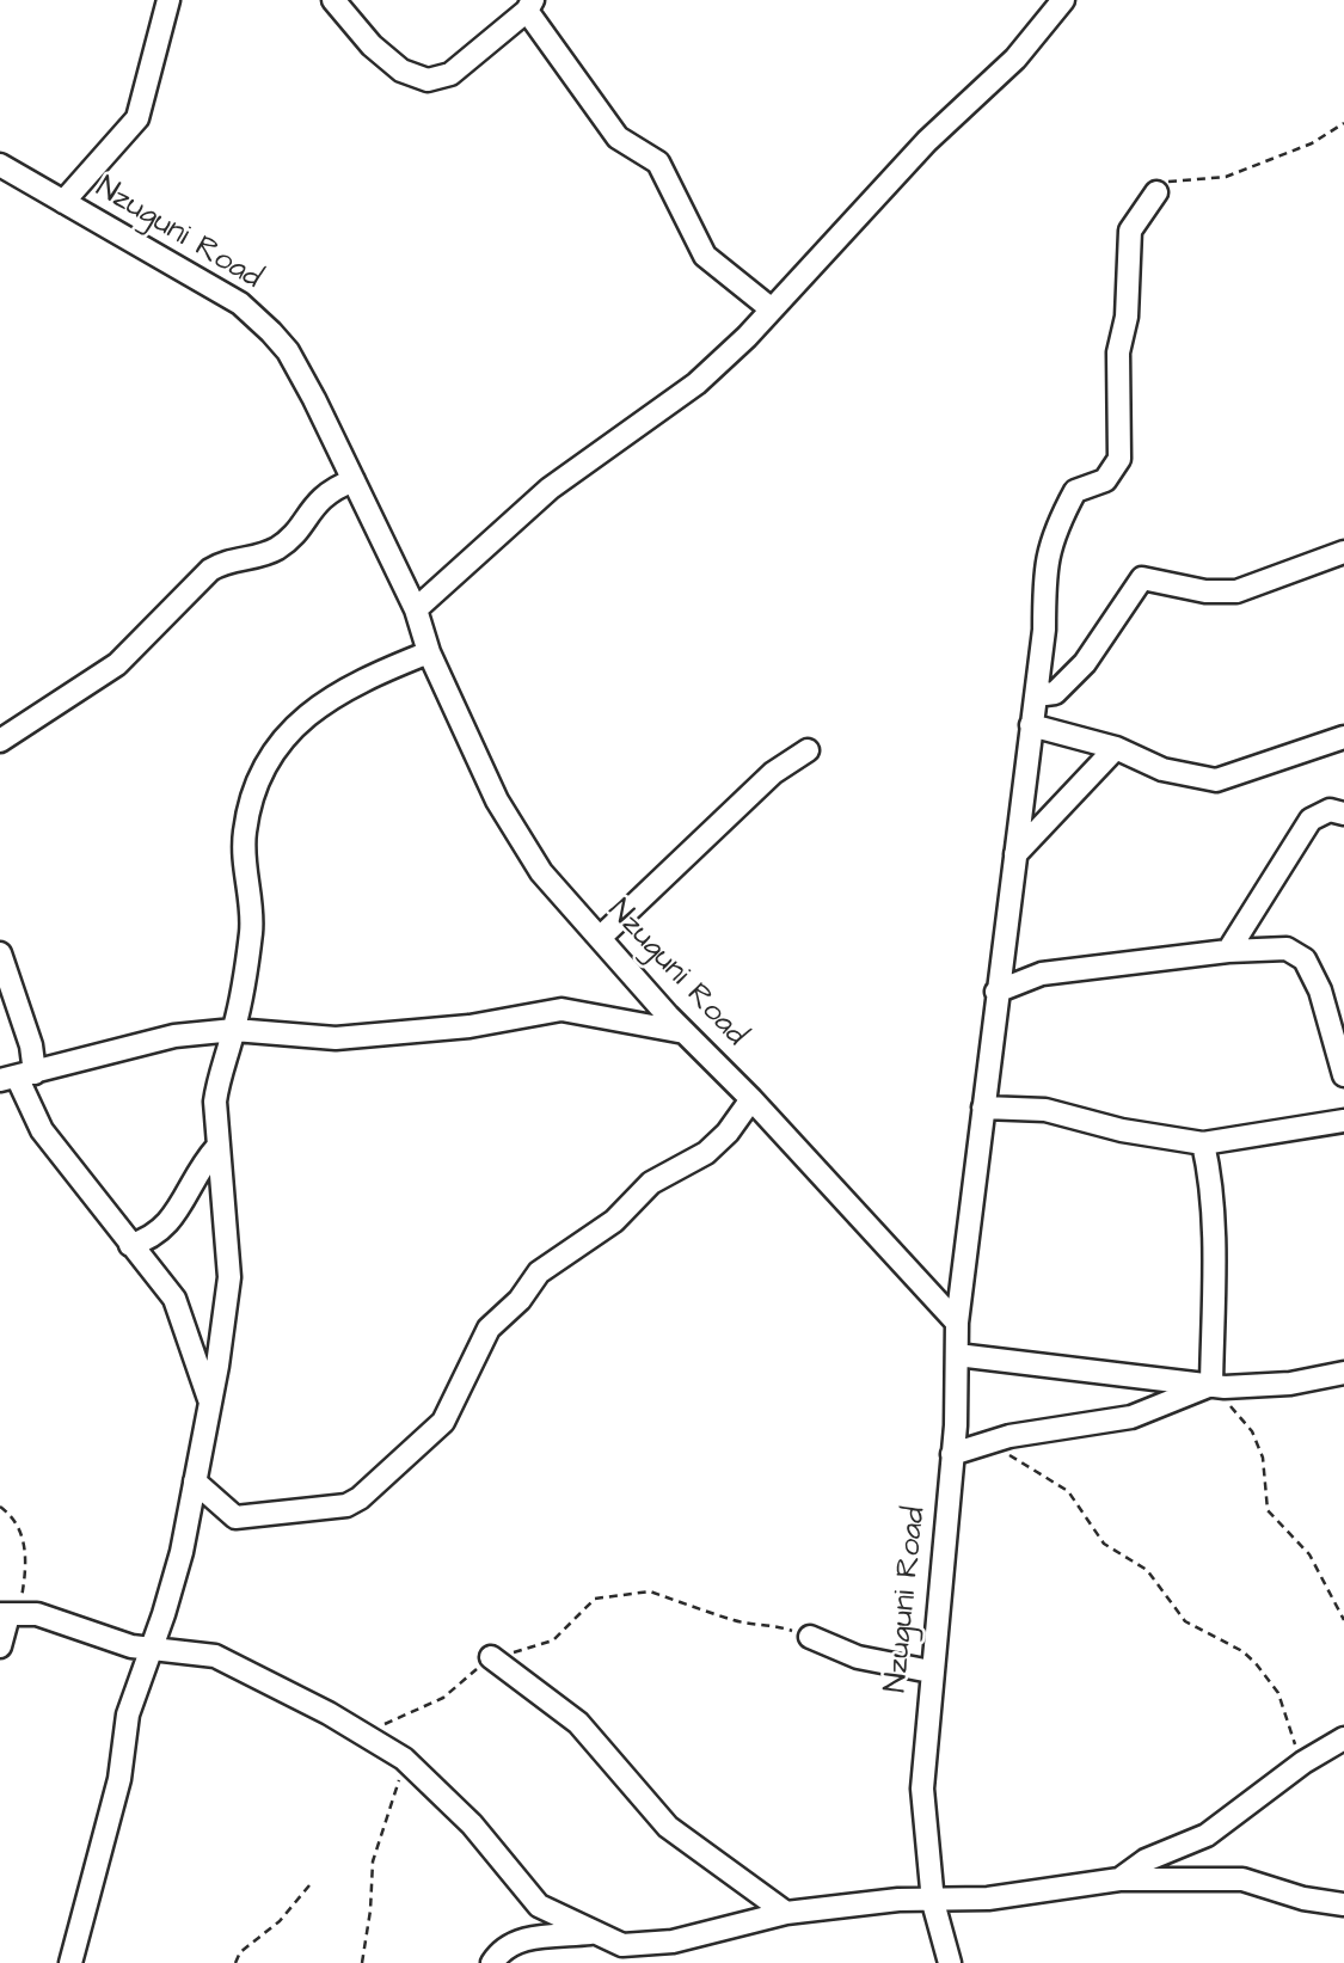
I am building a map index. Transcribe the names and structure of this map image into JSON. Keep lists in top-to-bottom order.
{
  "streets": {
    "street": ["Nzuguni Road"]
  }
}
